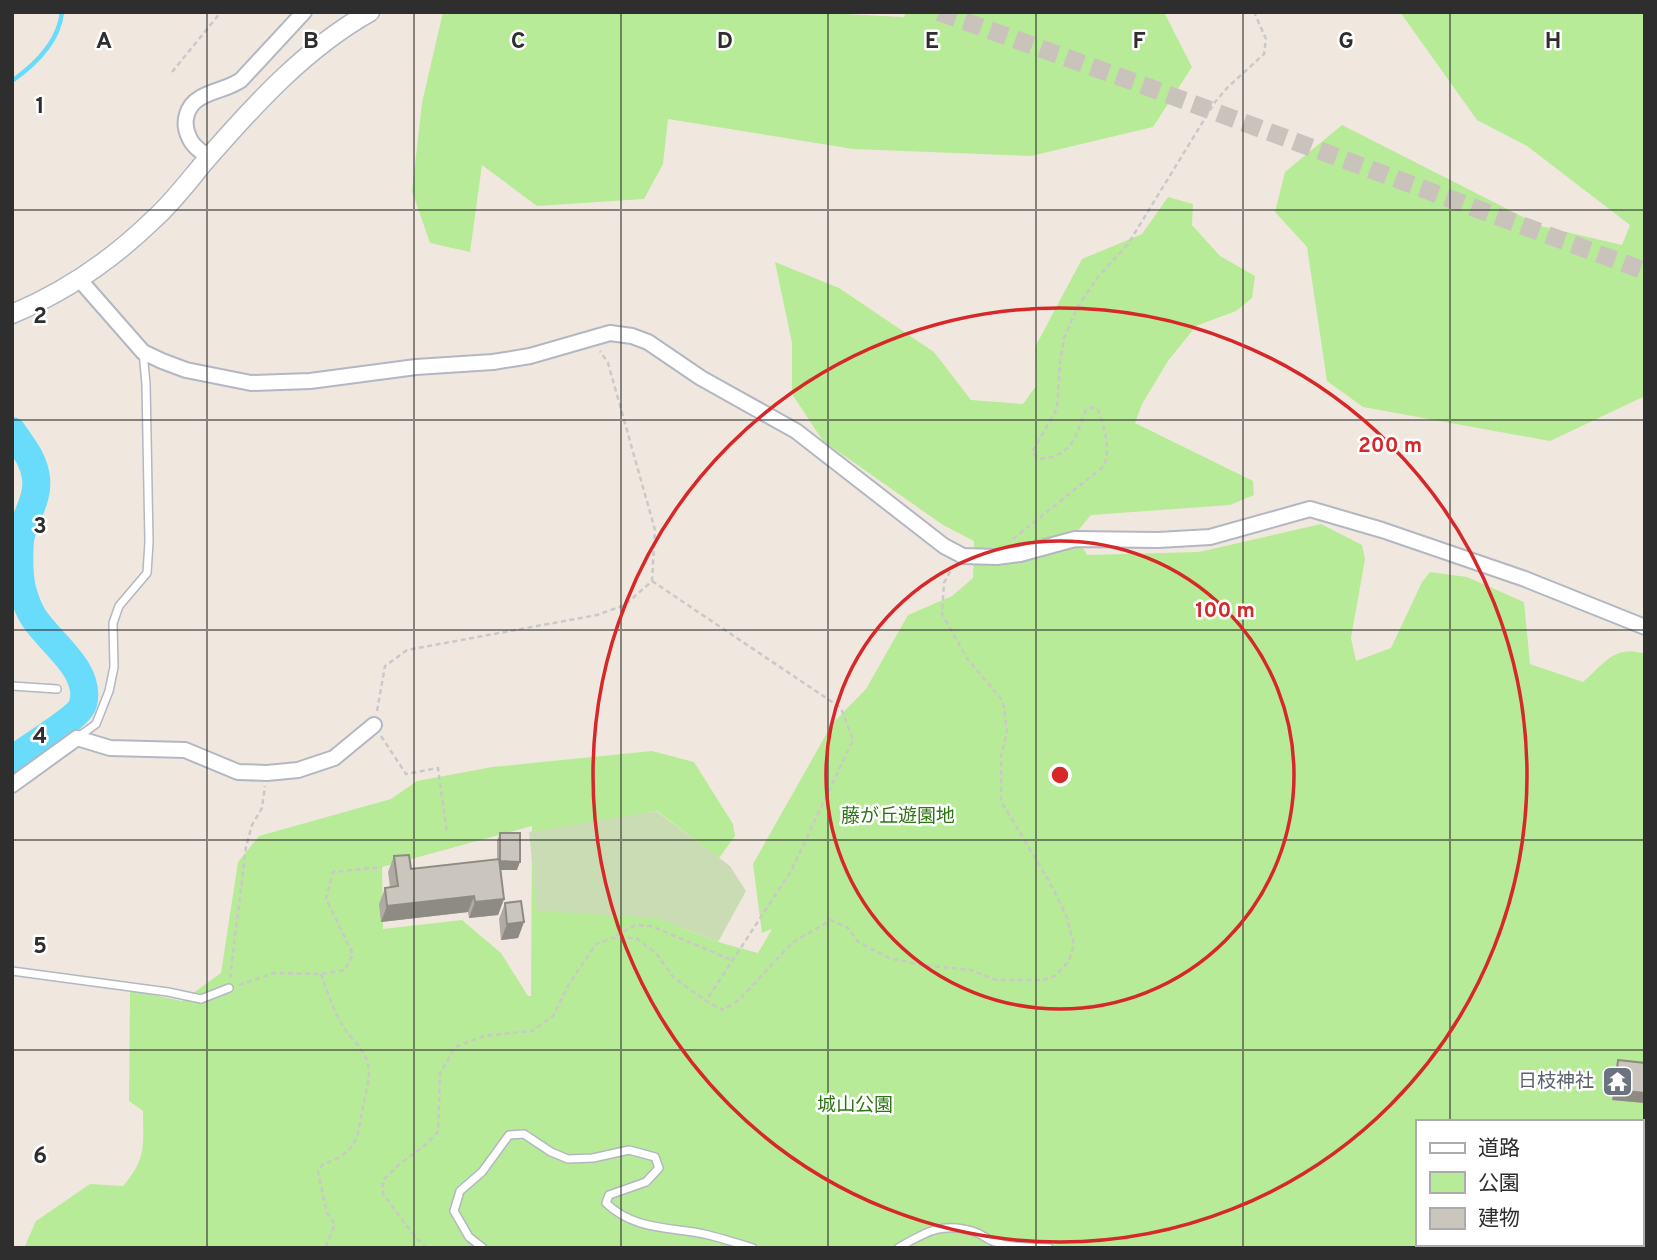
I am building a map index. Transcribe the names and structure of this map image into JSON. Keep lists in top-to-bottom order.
{
  "parks": ["藤が丘遊園地", "城山公園"],
  "places": {
    "temple": ["日枝神社"]
  },
  "legend": ["道路", "公園", "建物"],
  "grid": {
    "columns": [
      "A",
      "B",
      "C",
      "D",
      "E",
      "F",
      "G",
      "H"
    ],
    "rows": [
      "1",
      "2",
      "3",
      "4",
      "5",
      "6"
    ]
  },
  "rings": ["200 m", "100 m"]
}
